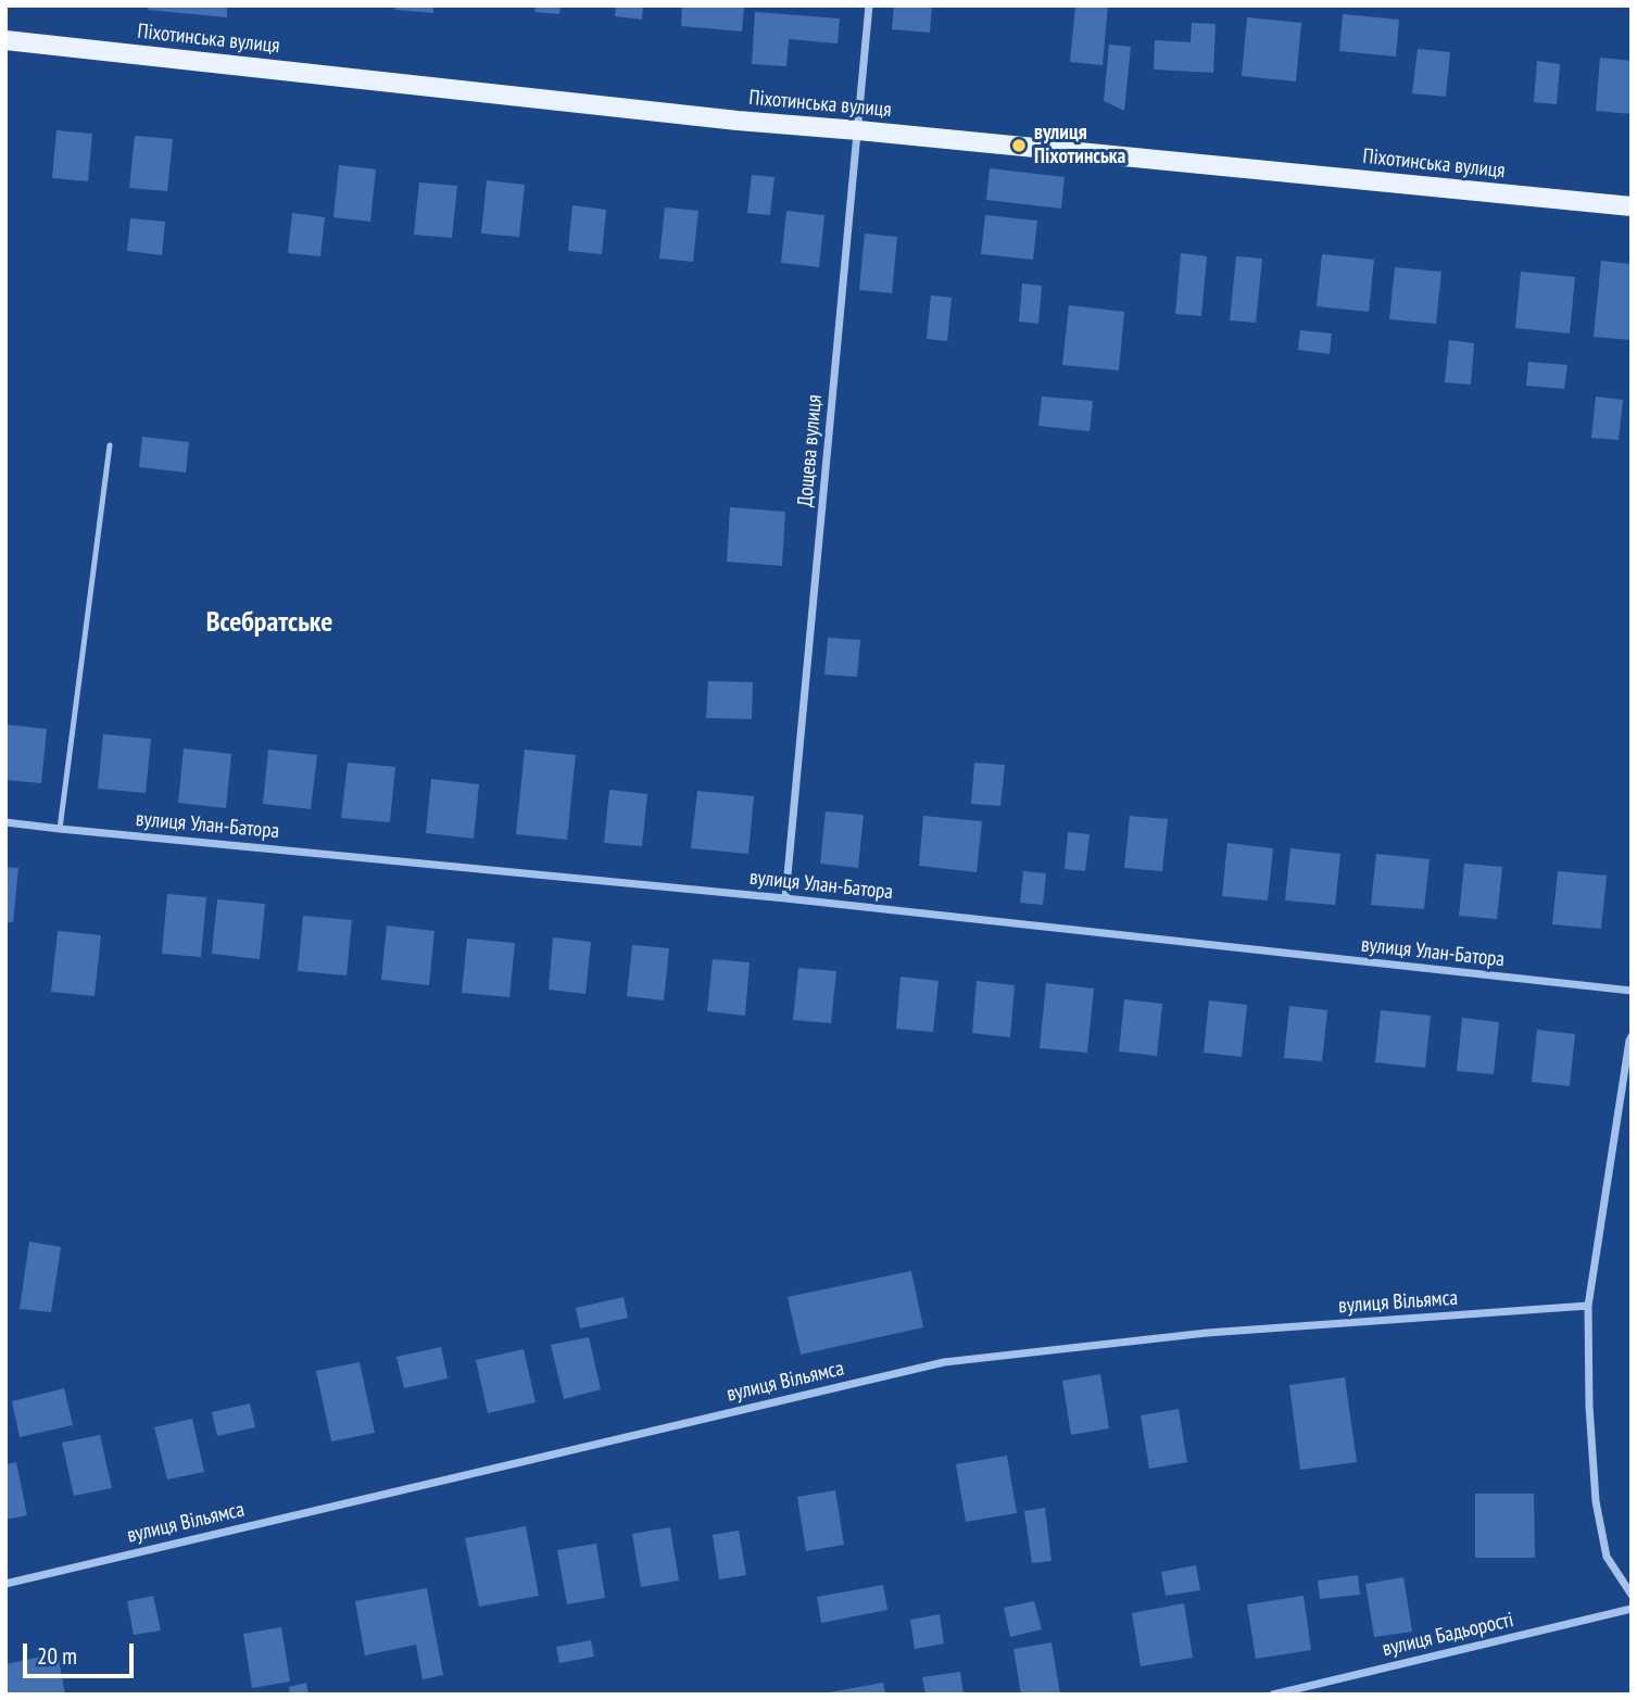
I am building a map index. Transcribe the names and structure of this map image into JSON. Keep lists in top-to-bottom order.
{
  "streets": {
    "main road": ["Піхотинська вулиця"],
    "street": [
      "Дощева вулиця",
      "вулиця Улан-Батора",
      "вулиця Вільямса",
      "вулиця Бадьорості"
    ]
  },
  "crossings": [
    ["Піхотинська вулиця", "Дощева вулиця"],
    ["Дощева вулиця", "вулиця Улан-Батора"]
  ],
  "districts": ["Всебратське"],
  "places": ["вулиця Піхотинська"],
  "scale_bar": "20 m"
}
